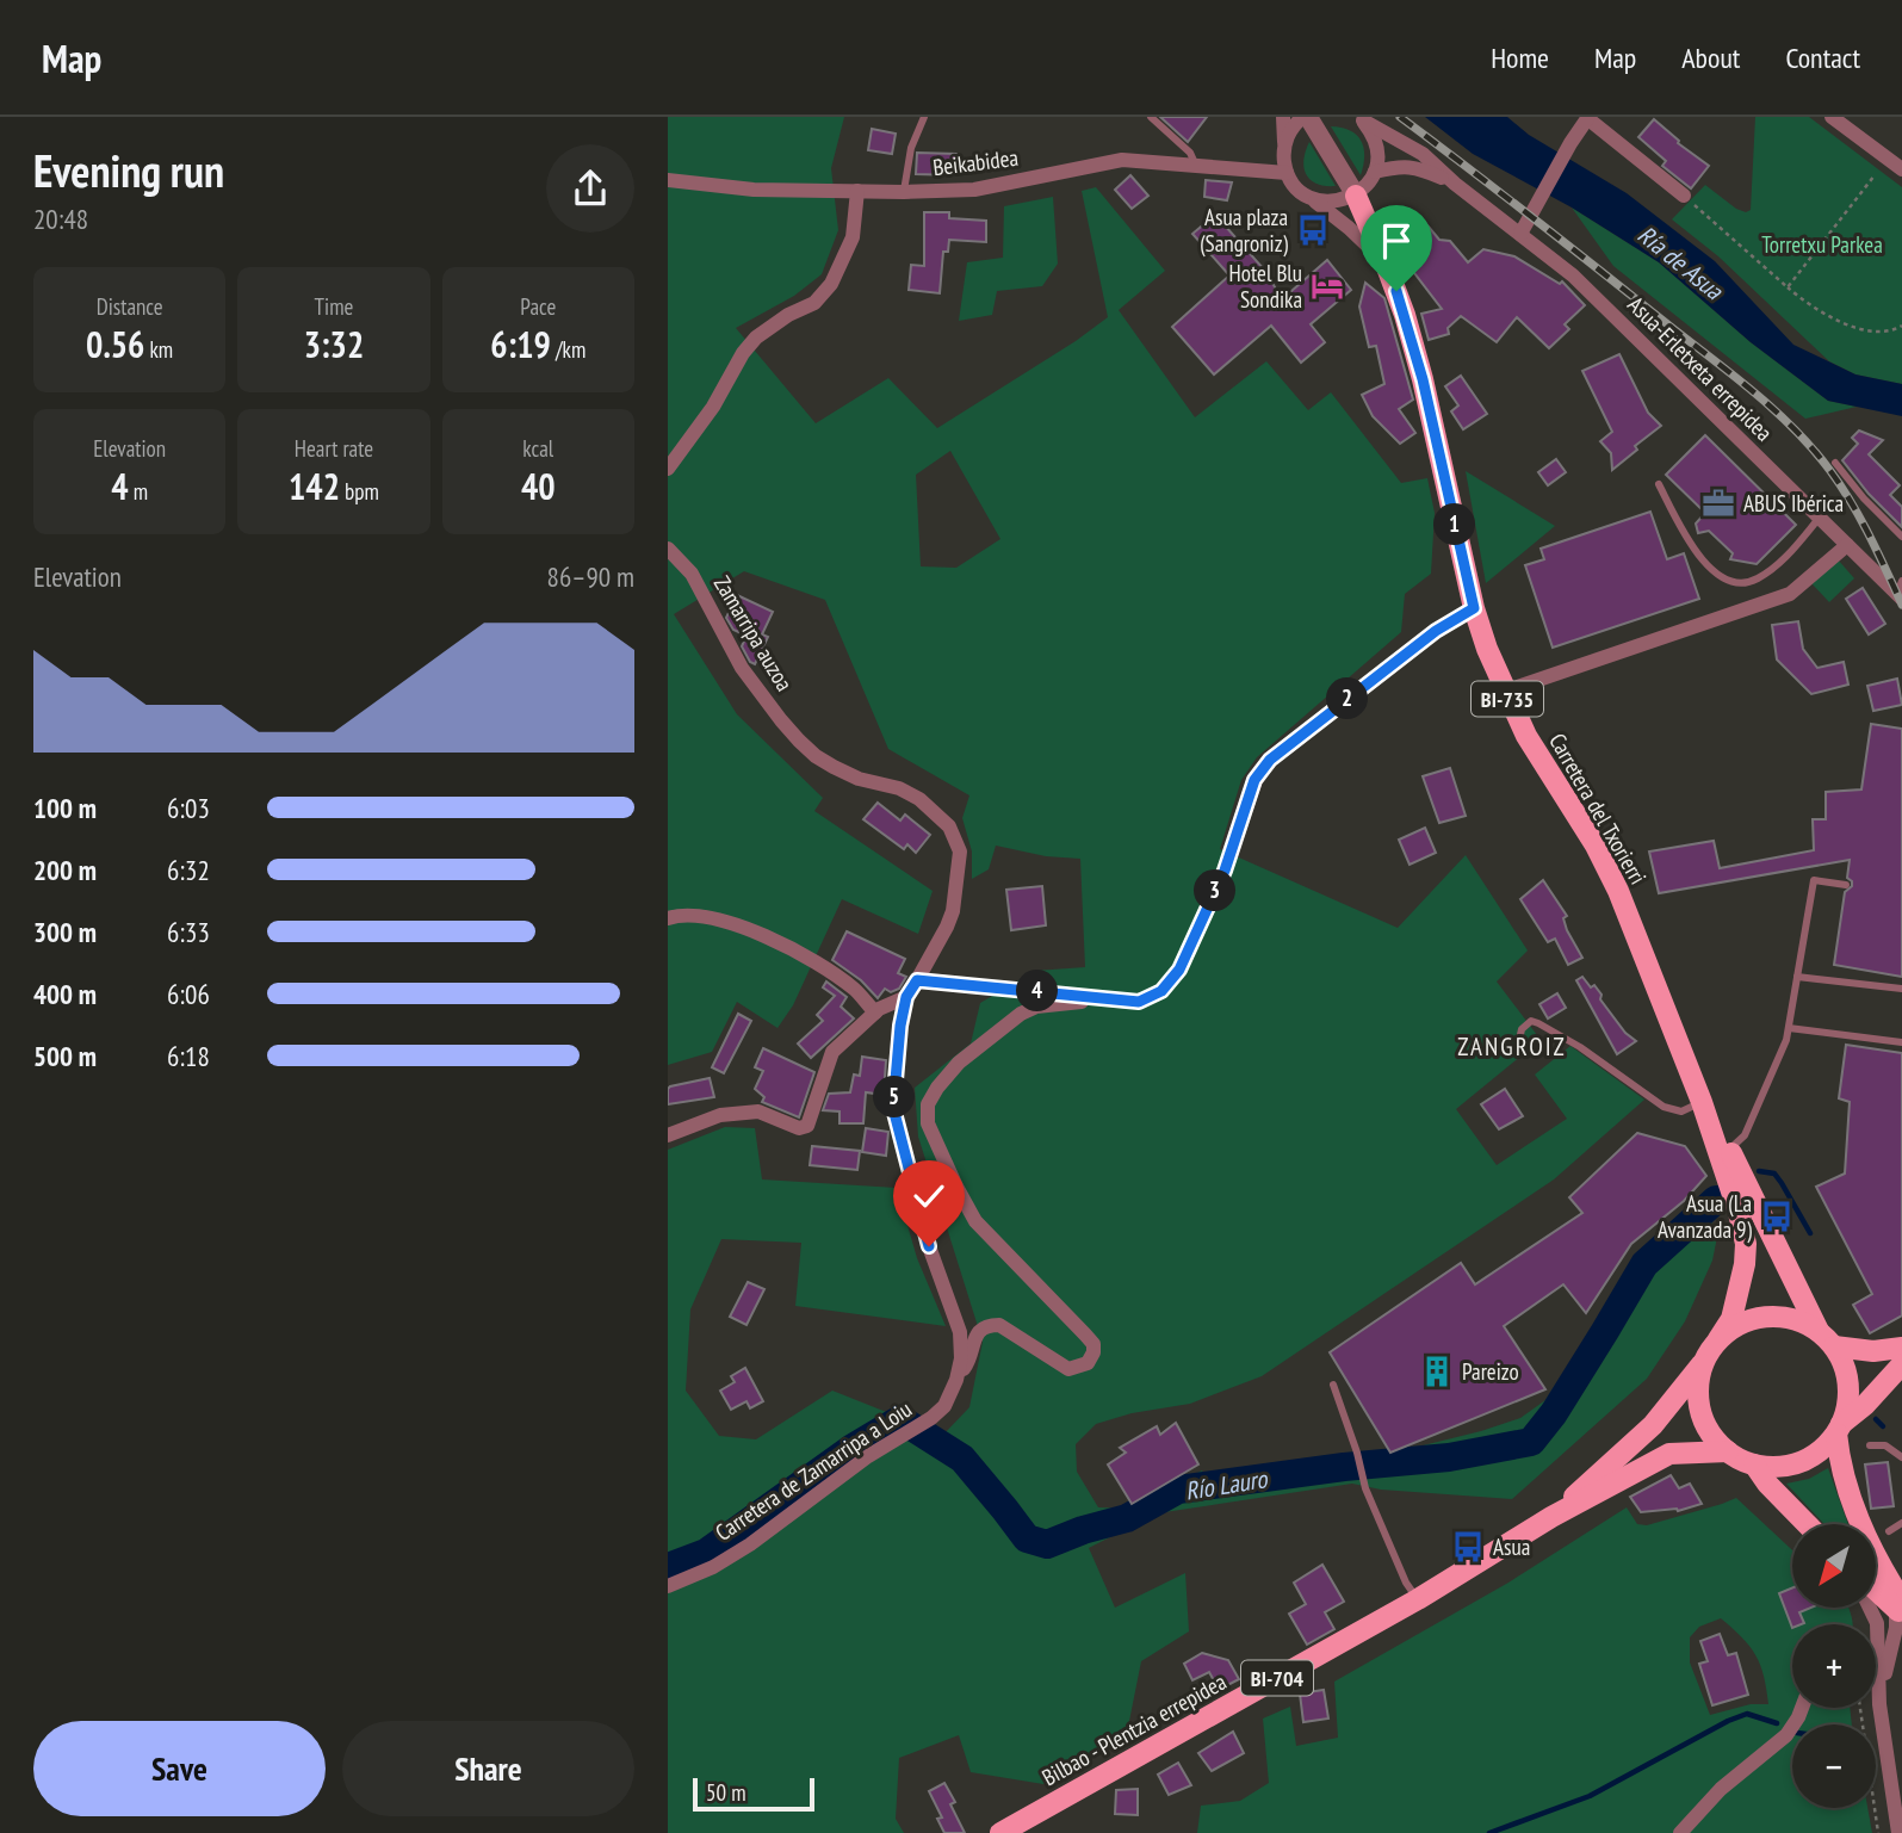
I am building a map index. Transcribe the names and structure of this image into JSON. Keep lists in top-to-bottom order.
{
  "streets": {
    "main road": [
      "BI-735",
      "Carretera del Txorierri",
      "BI-704",
      "Bilbao - Plentzia errepidea"
    ],
    "street": [
      "Beikabidea",
      "Asua-Erletxeta errepidea",
      "Zamarripa auzoa",
      "Carretera de Zamarripa a Loiu"
    ]
  },
  "crossings": [
    ["Zamarripa auzoa", "Carretera de Zamarripa a Loiu"],
    ["BI-735", "Carretera del Txorierri"],
    ["BI-735", "BI-704"],
    ["BI-704", "Bilbao - Plentzia errepidea"]
  ],
  "districts": ["ZANGROIZ"],
  "water": ["Ría de Asua", "Río Lauro"],
  "parks": ["Torretxu Parkea"],
  "places": {
    "bus stop": ["Asua plaza (Sangroniz)", "Asua (La Avanzada 9)", "Asua"],
    "hotel": ["Hotel Blu Sondika"],
    "office": ["ABUS Ibérica"],
    "building": ["Pareizo"]
  },
  "scale_bar": "50 m",
  "north": "bottom left",
  "page": {
    "header": "Map",
    "nav": [
      "Home",
      "Map",
      "About",
      "Contact"
    ],
    "heading": ["Evening run", "20:48"],
    "stats": [
      ["Distance", "0.56 km"],
      ["Time", "3:32"],
      ["Pace", "6:19 /km"],
      ["Elevation", "4 m"],
      ["Heart rate", "142 bpm"],
      ["kcal", "40"]
    ],
    "pins": [
      "1",
      "2",
      "3",
      "4",
      "5"
    ],
    "chart": ["Elevation", "86–90 m"],
    "list": [
      {
        "name": "100 m",
        "note": "6:03"
      },
      {
        "name": "200 m",
        "note": "6:32"
      },
      {
        "name": "300 m",
        "note": "6:33"
      },
      {
        "name": "400 m",
        "note": "6:06"
      },
      {
        "name": "500 m",
        "note": "6:18"
      }
    ],
    "map_buttons": ["+", "−"],
    "buttons": ["Save", "Share"],
    "scale": "50 m"
  }
}
